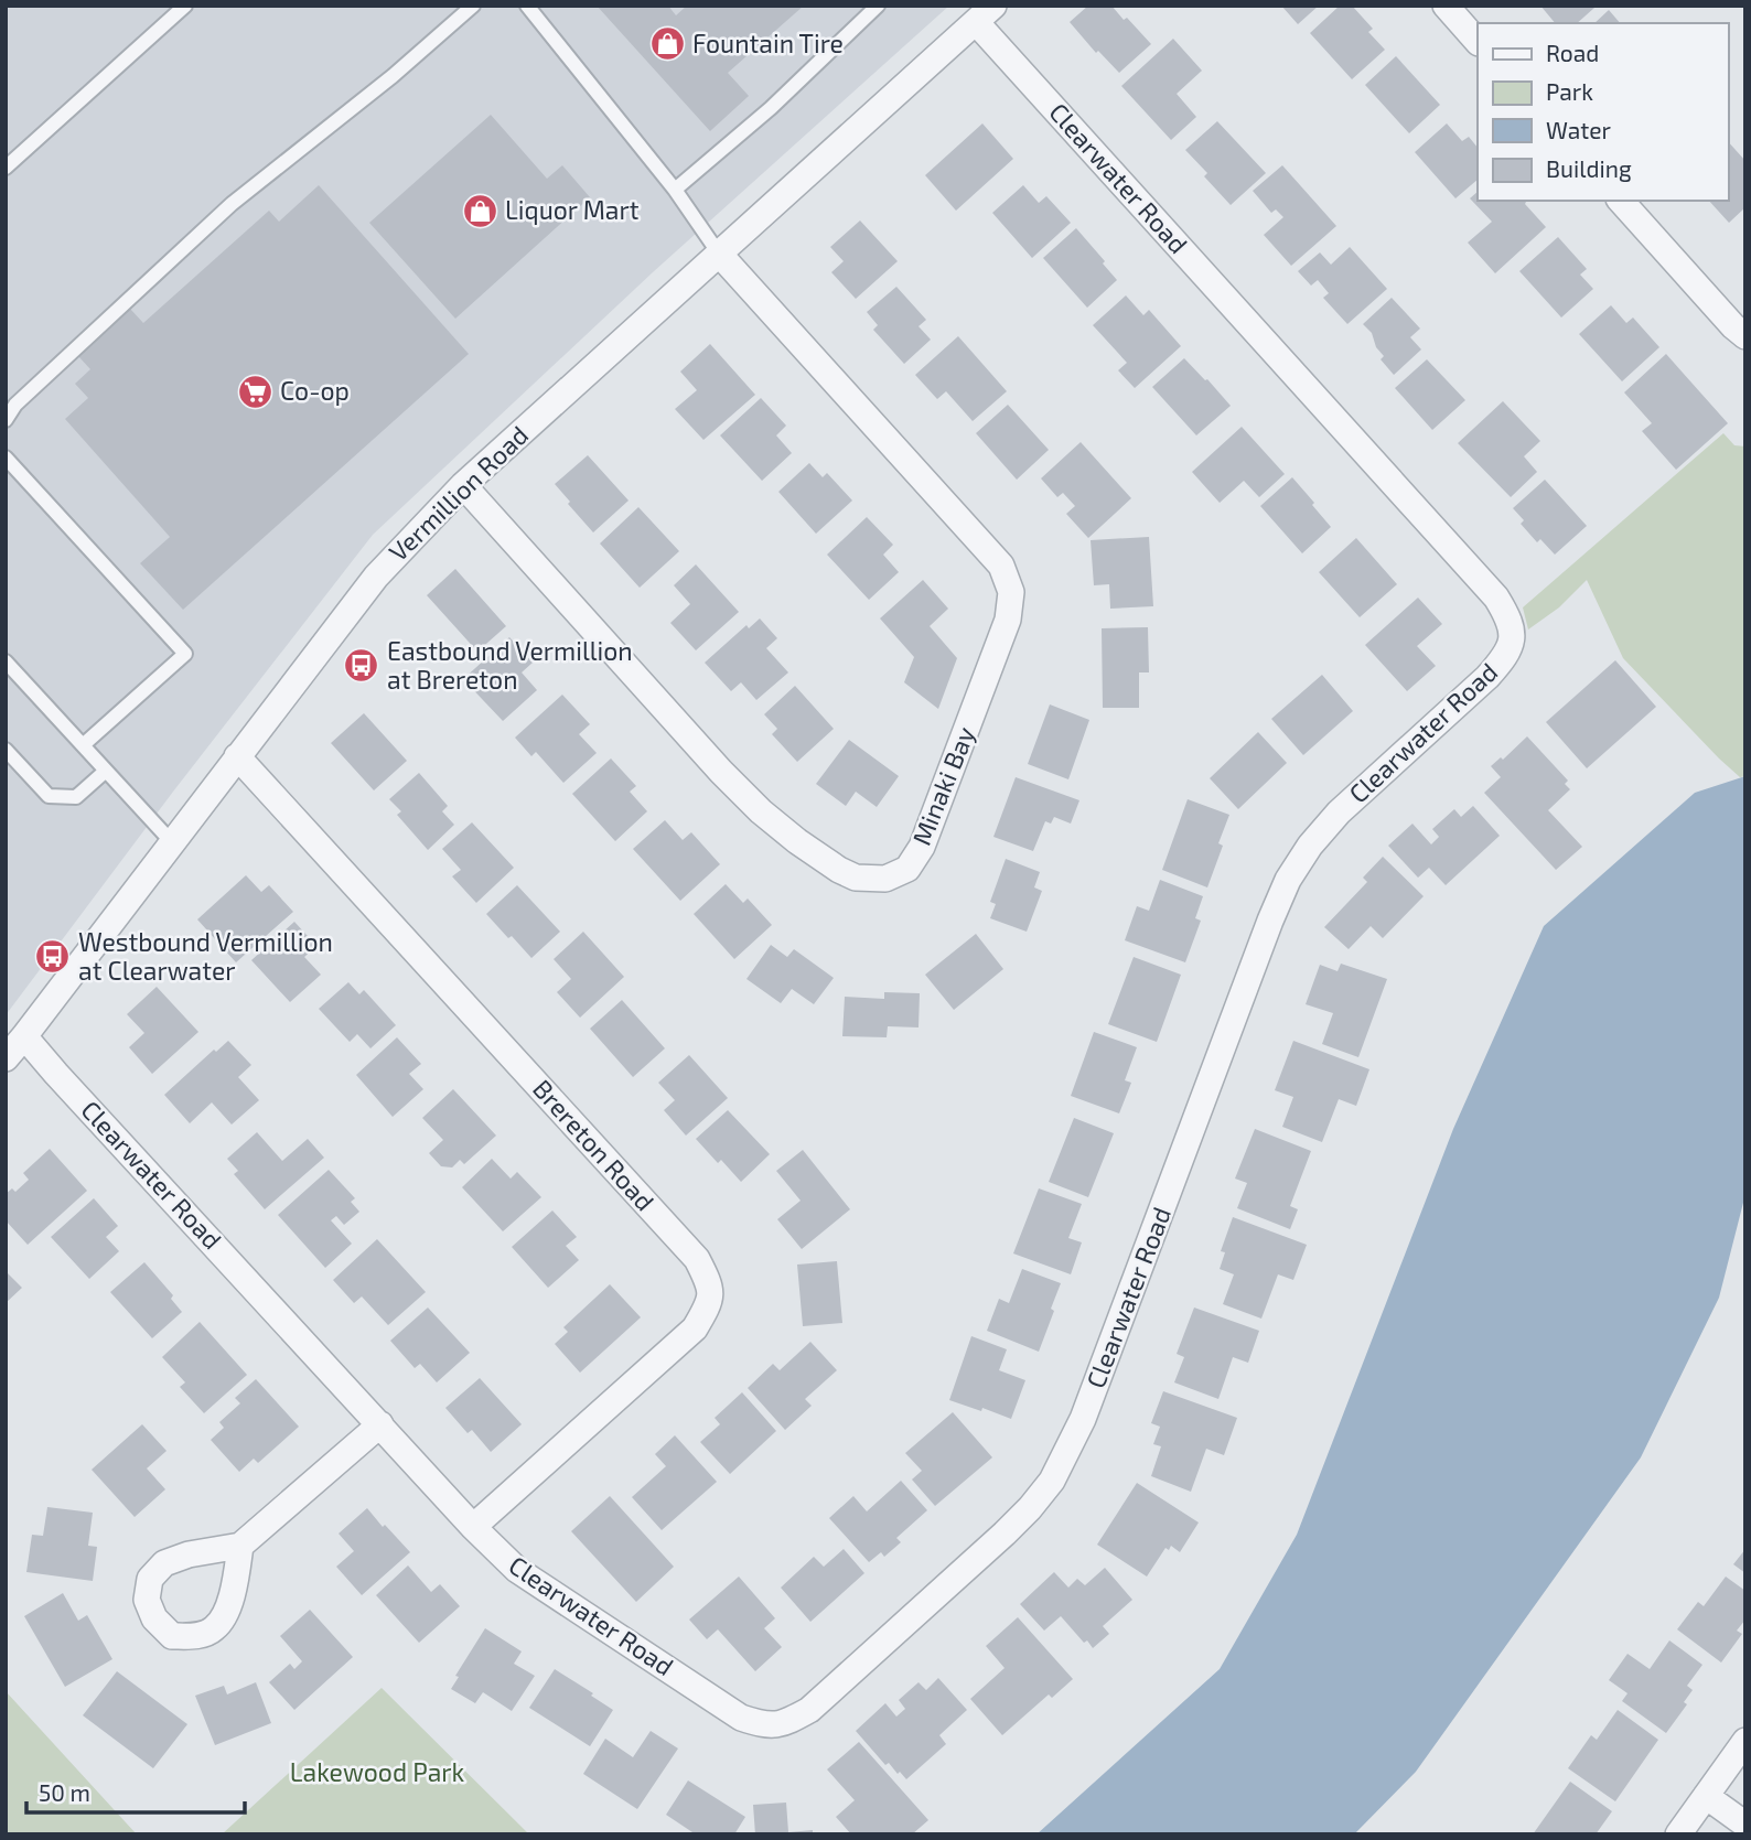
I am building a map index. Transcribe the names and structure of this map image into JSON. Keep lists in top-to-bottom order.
{
  "streets": {
    "street": [
      "Clearwater Road",
      "Vermillion Road",
      "Minaki Bay",
      "Brereton Road"
    ]
  },
  "crossings": [
    ["Clearwater Road", "Vermillion Road"],
    ["Clearwater Road", "Brereton Road"],
    ["Vermillion Road", "Minaki Bay"],
    ["Vermillion Road", "Brereton Road"]
  ],
  "parks": ["Lakewood Park"],
  "places": {
    "shop": ["Fountain Tire", "Liquor Mart"],
    "supermarket": ["Co-op"],
    "bus stop": ["Eastbound Vermillion at Brereton", "Westbound Vermillion at Clearwater"]
  },
  "legend": [
    "Road",
    "Park",
    "Water",
    "Building"
  ],
  "scale_bar": "50 m"
}
